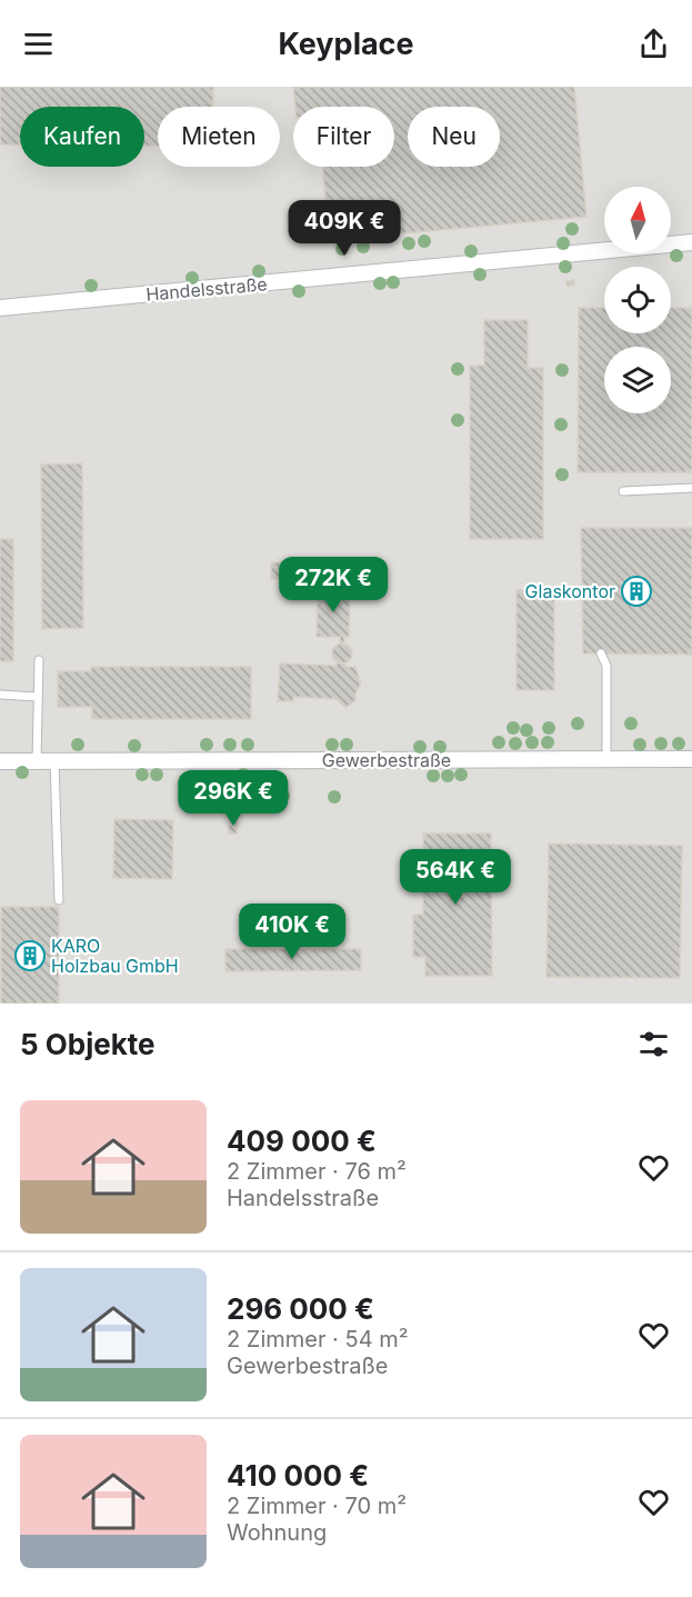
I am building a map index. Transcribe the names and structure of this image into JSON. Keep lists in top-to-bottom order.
{
  "streets": {
    "street": ["Handelsstraße", "Gewerbestraße"]
  },
  "places": {
    "building": ["Glaskontor", "KARO Holzbau GmbH"]
  },
  "north": "top",
  "page": {
    "header": "Keyplace",
    "chip": [
      "Kaufen",
      "Mieten",
      "Filter",
      "Neu"
    ],
    "price": [
      "409K €",
      "272K €",
      "296K €",
      "564K €",
      "410K €"
    ],
    "heading": "5 Objekte",
    "list": [
      {
        "name": "409 000 €",
        "note": "2 Zimmer · 76 m² · Handelsstraße"
      },
      {
        "name": "296 000 €",
        "note": "2 Zimmer · 54 m² · Gewerbestraße"
      },
      {
        "name": "410 000 €",
        "note": "2 Zimmer · 70 m² · Wohnung"
      }
    ]
  }
}
